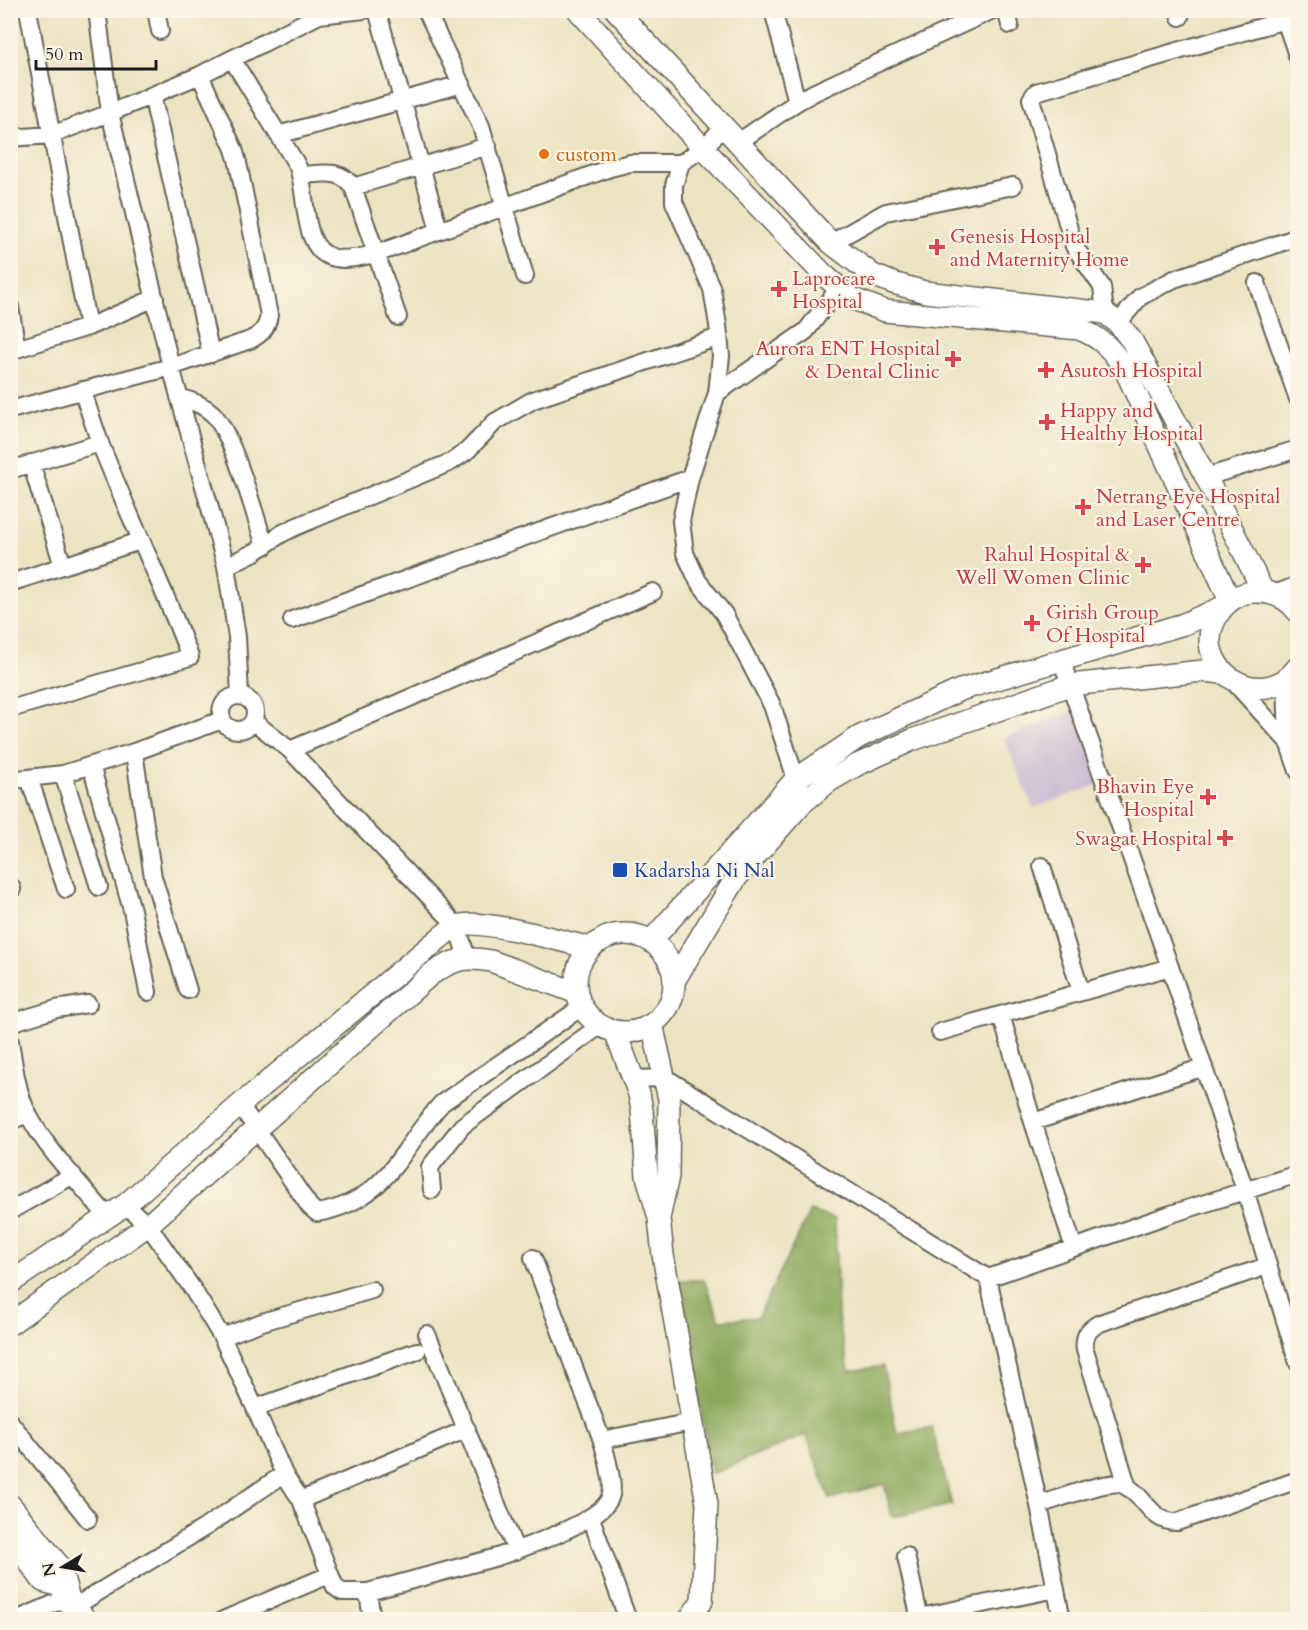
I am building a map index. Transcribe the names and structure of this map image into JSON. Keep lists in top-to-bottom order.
{
  "places": {
    "other": ["custom"],
    "health": [
      "Genesis Hospital and Maternity Home",
      "Laprocare Hospital",
      "Aurora ENT Hospital & Dental Clinic",
      "Asutosh Hospital",
      "Happy and Healthy Hospital",
      "Netrang Eye Hospital and Laser Centre",
      "Rahul Hospital & Well Women Clinic",
      "Girish Group Of Hospital",
      "Bhavin Eye Hospital",
      "Swagat Hospital"
    ],
    "transit": ["Kadarsha Ni Nal"]
  },
  "scale_bar": "50 m",
  "north": "left"
}
